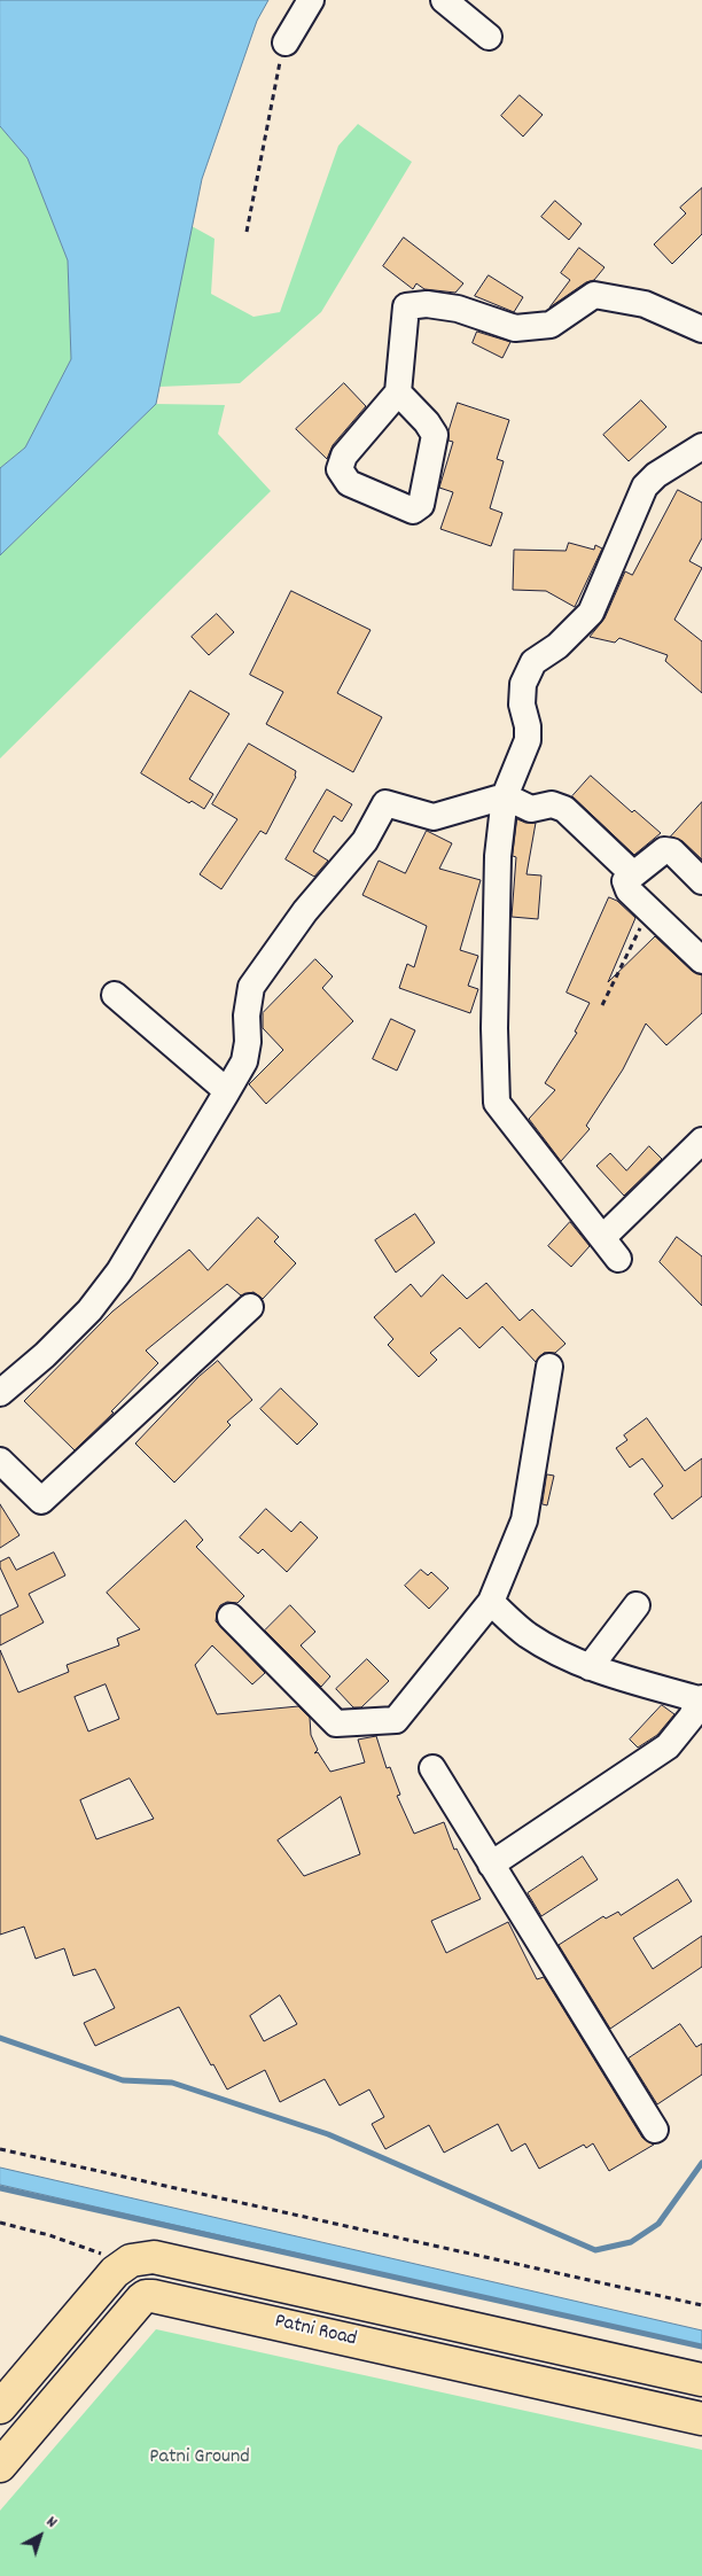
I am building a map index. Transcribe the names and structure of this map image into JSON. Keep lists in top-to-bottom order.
{
  "streets": {
    "main road": ["Patni Road"]
  },
  "parks": ["Patni Ground"],
  "north": "top right"
}
